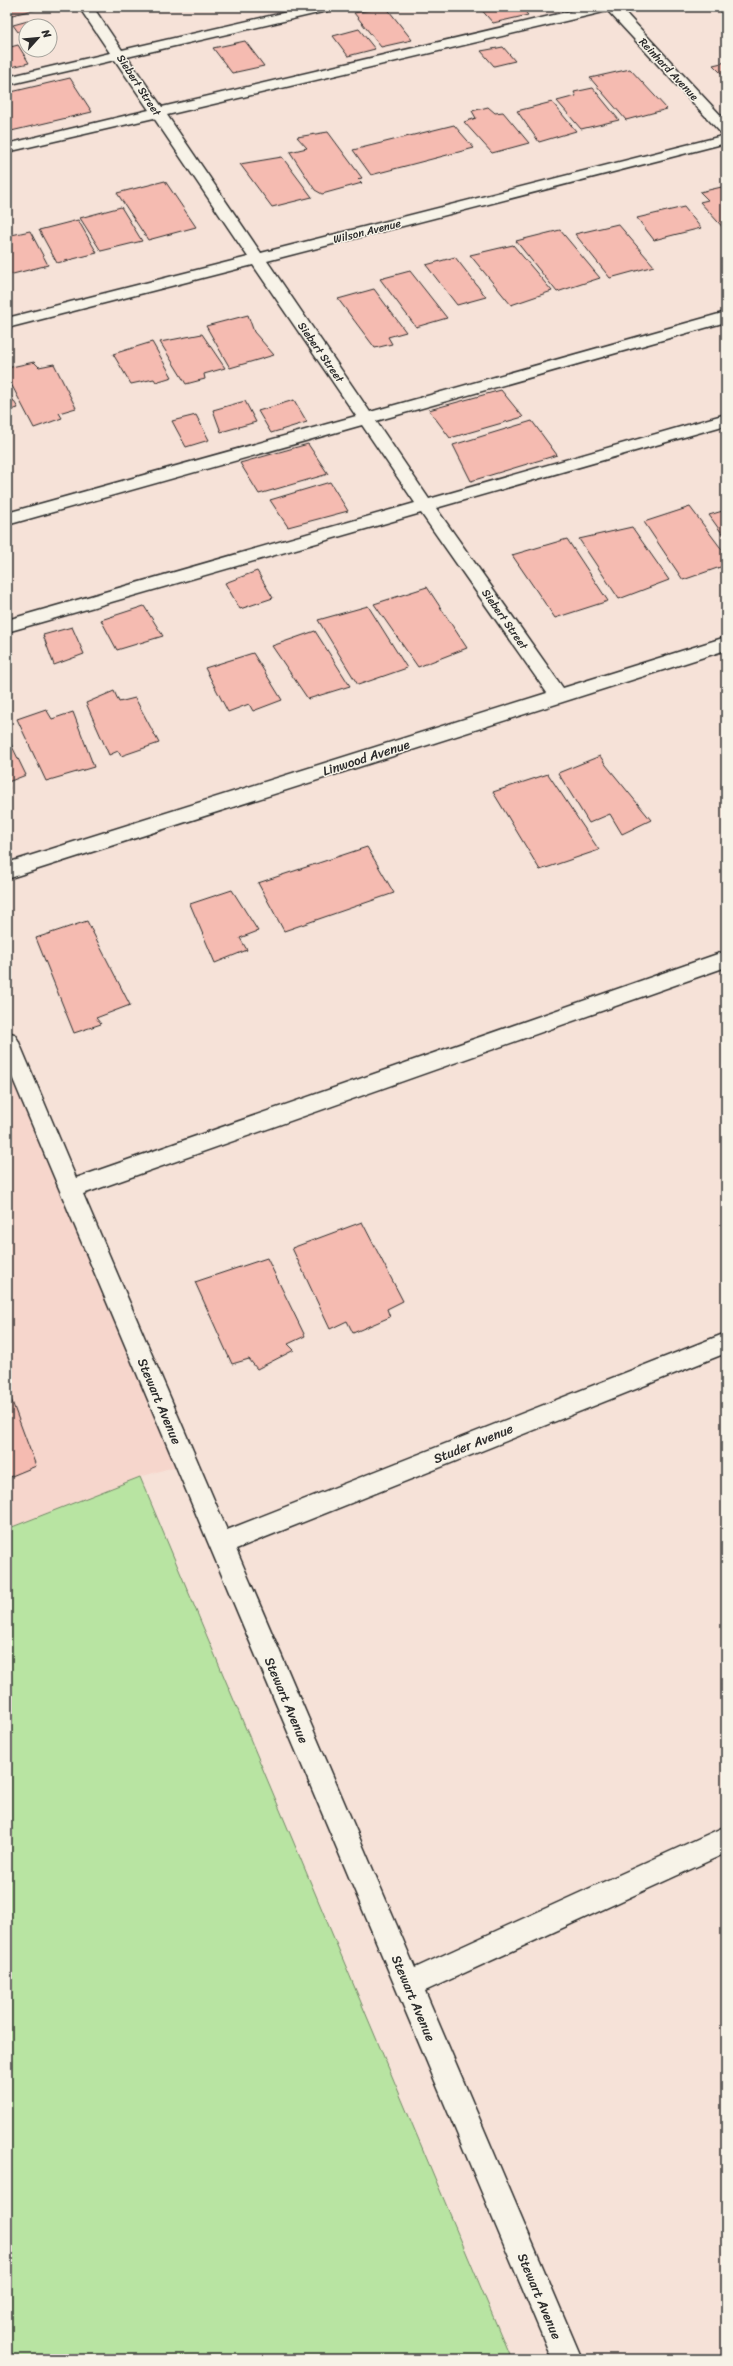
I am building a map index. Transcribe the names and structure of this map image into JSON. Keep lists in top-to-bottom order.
{
  "streets": {
    "street": [
      "Reinhard Avenue",
      "Siebert Street",
      "Wilson Avenue",
      "Linwood Avenue",
      "Stewart Avenue",
      "Studer Avenue"
    ]
  },
  "crossings": [
    ["Siebert Street", "Wilson Avenue"],
    ["Siebert Street", "Linwood Avenue"],
    ["Stewart Avenue", "Studer Avenue"]
  ],
  "north": "top right"
}
